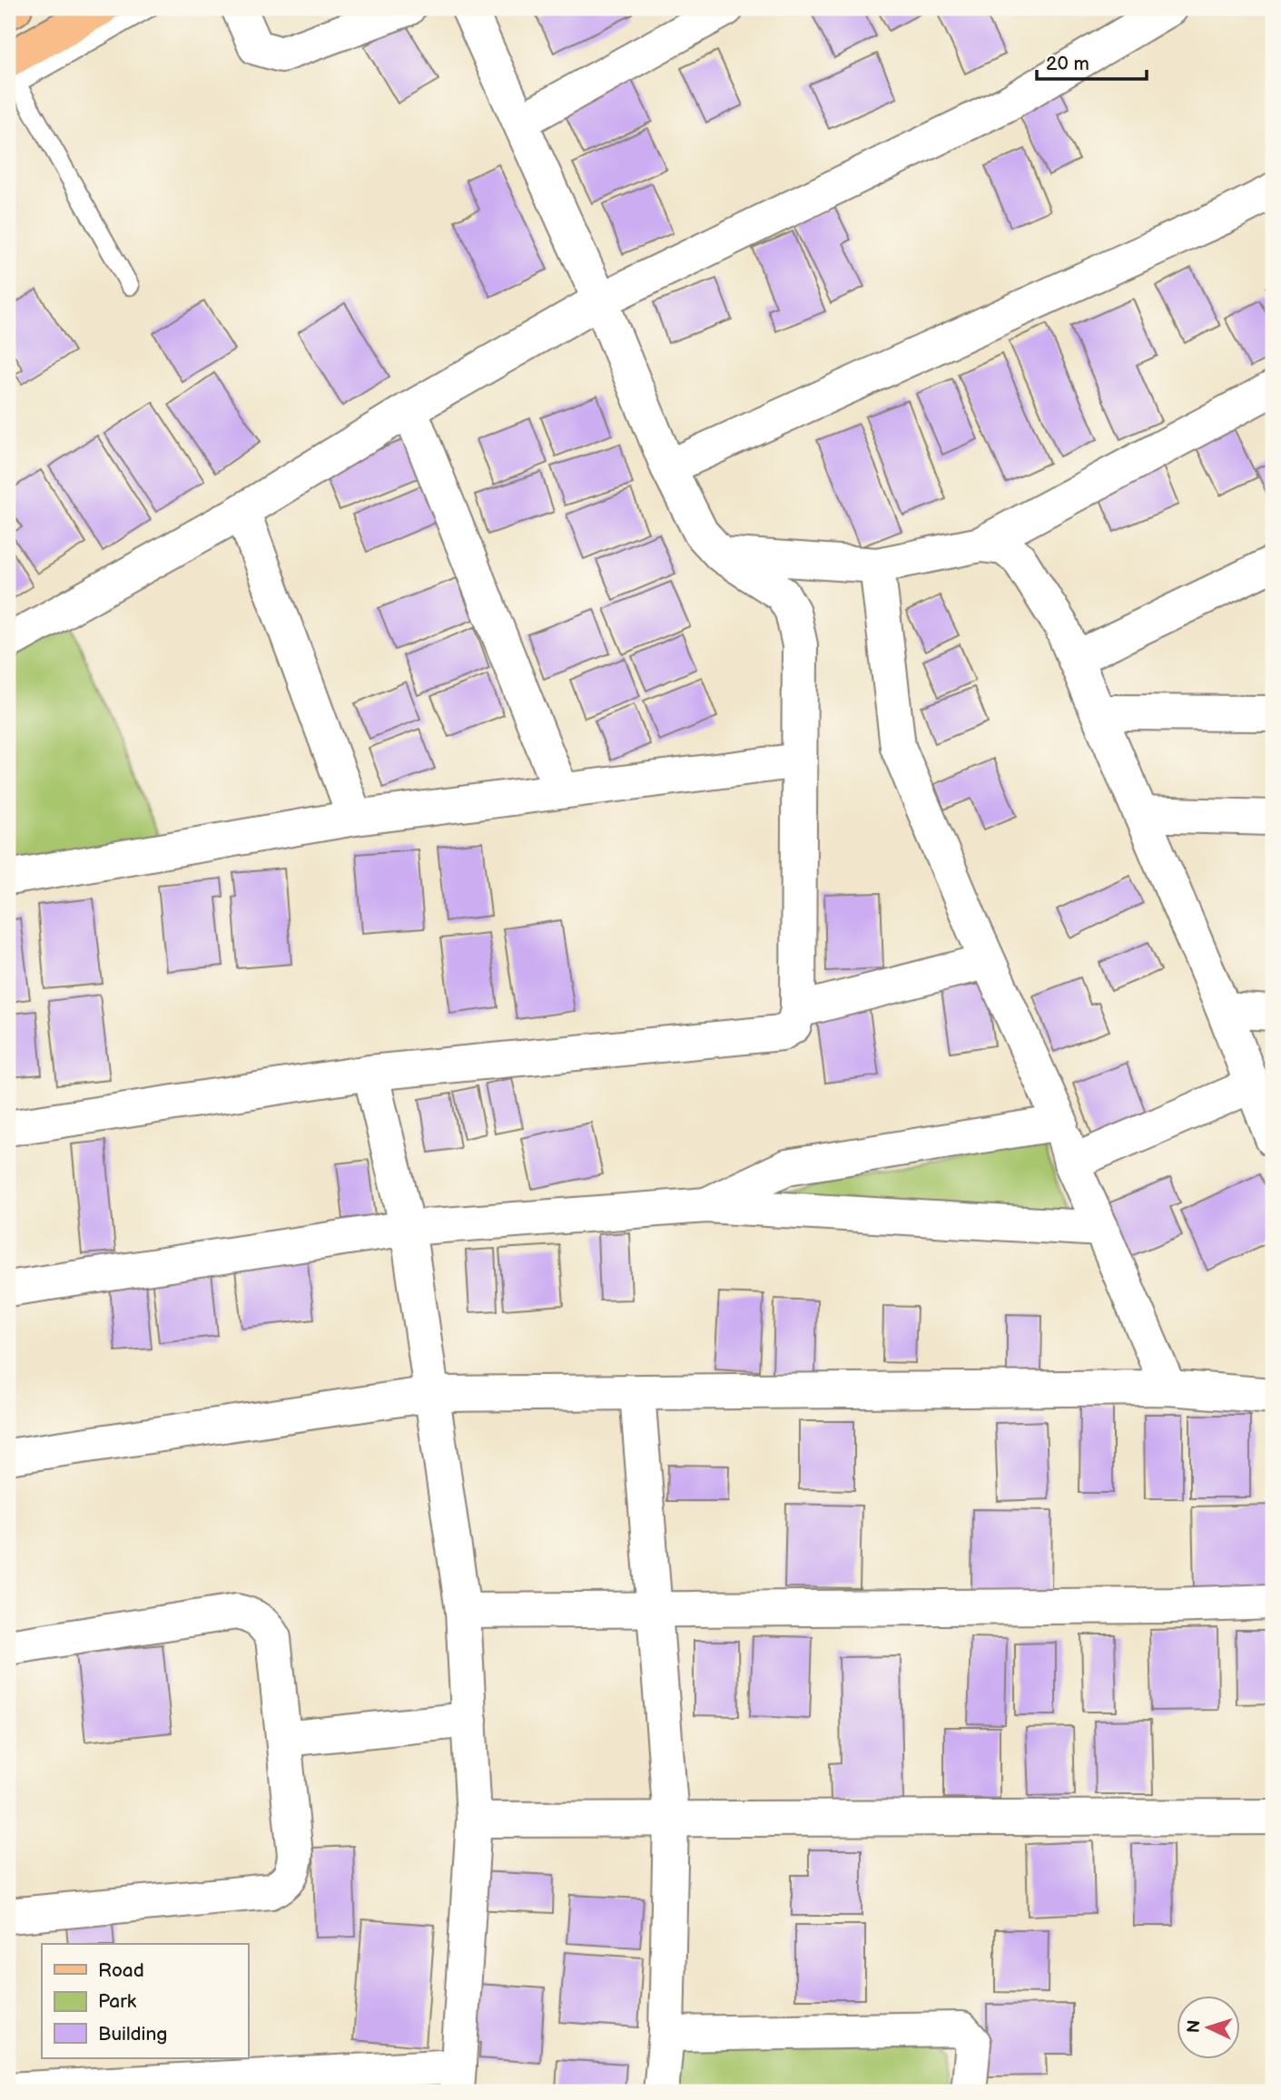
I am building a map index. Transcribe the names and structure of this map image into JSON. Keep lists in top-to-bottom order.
{
  "legend": ["Road", "Park", "Building"],
  "scale_bar": "20 m",
  "north": "left"
}
